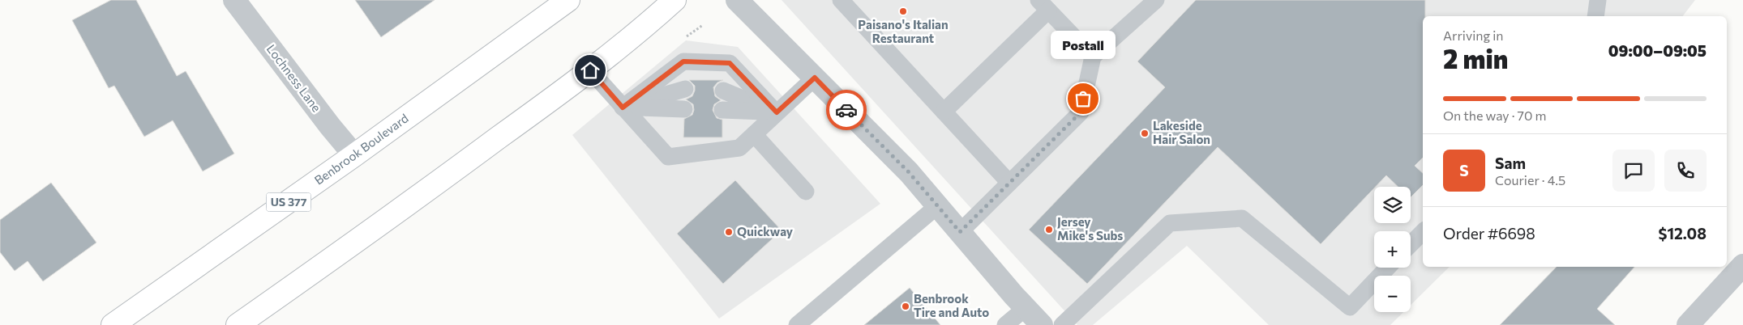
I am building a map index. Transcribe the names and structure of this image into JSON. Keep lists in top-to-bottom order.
{
  "streets": {
    "highway": ["Benbrook Boulevard", "US 377"],
    "street": ["Lochness Lane"]
  },
  "crossings": [
    ["Lochness Lane", "Benbrook Boulevard"]
  ],
  "places": [
    "Paisano's Italian Restaurant",
    "Postall",
    "Lakeside Hair Salon",
    "Jersey Mike's Subs",
    "Quickway",
    "Benbrook Tire and Auto"
  ],
  "page": {
    "heading": ["2 min", "Arriving in", "09:00–09:05"],
    "panel": [
      "Sam",
      "Courier · 4.5",
      "Order #6698",
      "$12.08"
    ],
    "bubble": "Postall",
    "bar": "On the way · 70 m",
    "round": "S",
    "map_buttons": ["+", "−"]
  }
}
